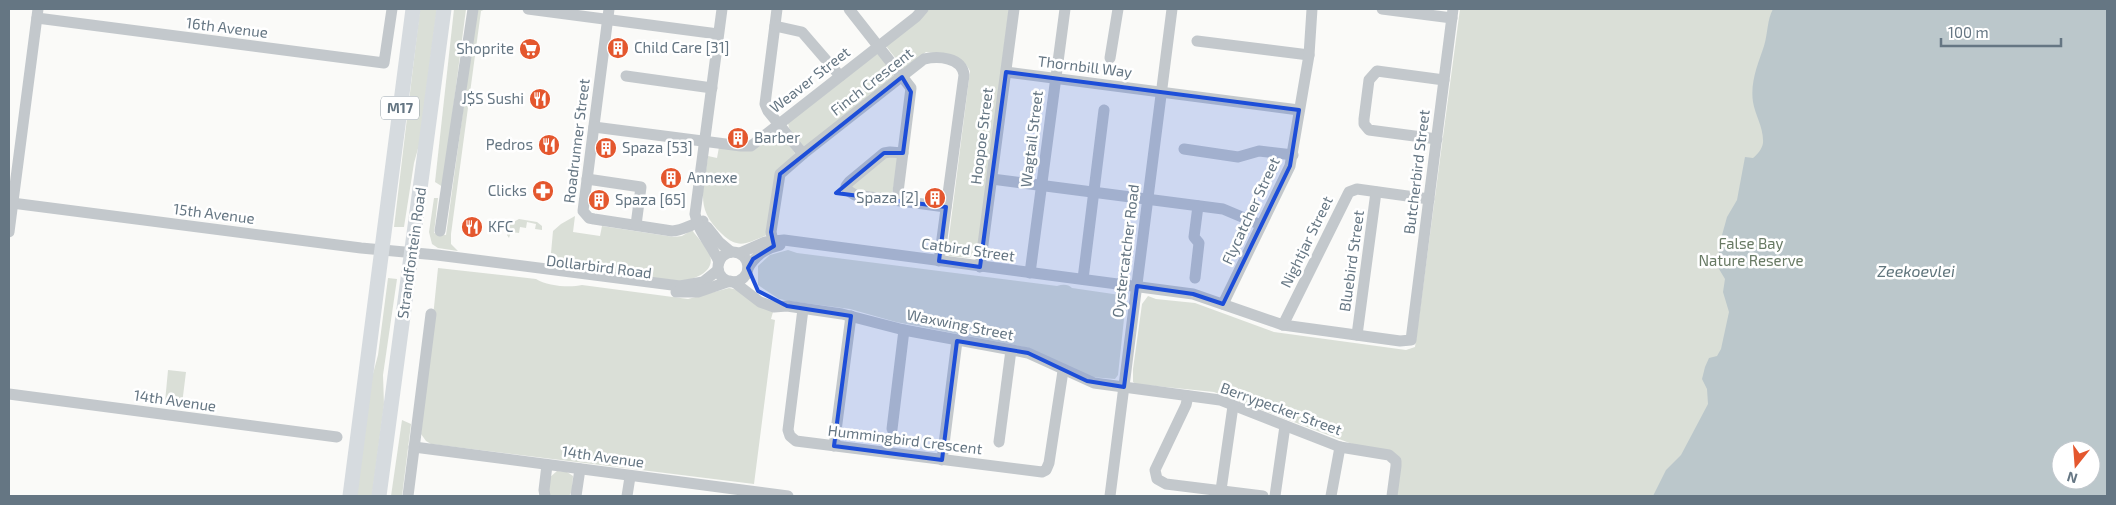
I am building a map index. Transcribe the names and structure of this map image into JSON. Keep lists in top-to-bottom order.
{
  "streets": {
    "main road": ["M17", "Strandfontein Road"],
    "street": [
      "16th Avenue",
      "Thornbill Way",
      "Weaver Street",
      "Finch Crescent",
      "Hoopoe Street",
      "Wagtail Street",
      "Roadrunner Street",
      "Butcherbird Street",
      "Flycatcher Street",
      "15th Avenue",
      "Nightjar Street",
      "Catbird Street",
      "Oystercatcher Road",
      "Bluebird Street",
      "Dollarbird Road",
      "Waxwing Street",
      "14th Avenue",
      "Berrypecker Street",
      "Hummingbird Crescent"
    ]
  },
  "crossings": [
    ["Thornbill Way", "Hoopoe Street"],
    ["Thornbill Way", "Wagtail Street"],
    ["Thornbill Way", "Flycatcher Street"],
    ["Thornbill Way", "Oystercatcher Road"],
    ["Weaver Street", "Roadrunner Street"],
    ["Finch Crescent", "Catbird Street"],
    ["Hoopoe Street", "Catbird Street"],
    ["Wagtail Street", "Catbird Street"],
    ["Butcherbird Street", "Nightjar Street"],
    ["Butcherbird Street", "Catbird Street"],
    ["Flycatcher Street", "Catbird Street"],
    ["15th Avenue", "Strandfontein Road"],
    ["15th Avenue", "Dollarbird Road"],
    ["Nightjar Street", "Catbird Street"],
    ["Nightjar Street", "Bluebird Street"],
    ["Catbird Street", "Oystercatcher Road"],
    ["Catbird Street", "Bluebird Street"],
    ["Catbird Street", "Dollarbird Road"],
    ["Catbird Street", "Waxwing Street"],
    ["Oystercatcher Road", "Waxwing Street"],
    ["Oystercatcher Road", "Berrypecker Street"],
    ["Strandfontein Road", "Dollarbird Road"],
    ["Strandfontein Road", "14th Avenue"],
    ["Dollarbird Road", "Waxwing Street"],
    ["Waxwing Street", "Berrypecker Street"],
    ["Waxwing Street", "Hummingbird Crescent"]
  ],
  "water": ["Zeekoevlei"],
  "parks": ["False Bay Nature Reserve"],
  "places": {
    "building": [
      "Child Care [31]",
      "Barber",
      "Spaza [53]",
      "Annexe",
      "Spaza [2]",
      "Spaza [65]"
    ],
    "supermarket": ["Shoprite"],
    "restaurant": ["J$S Sushi", "Pedros", "KFC"],
    "pharmacy": ["Clicks"]
  },
  "scale_bar": "100 m",
  "north": "bottom"
}
